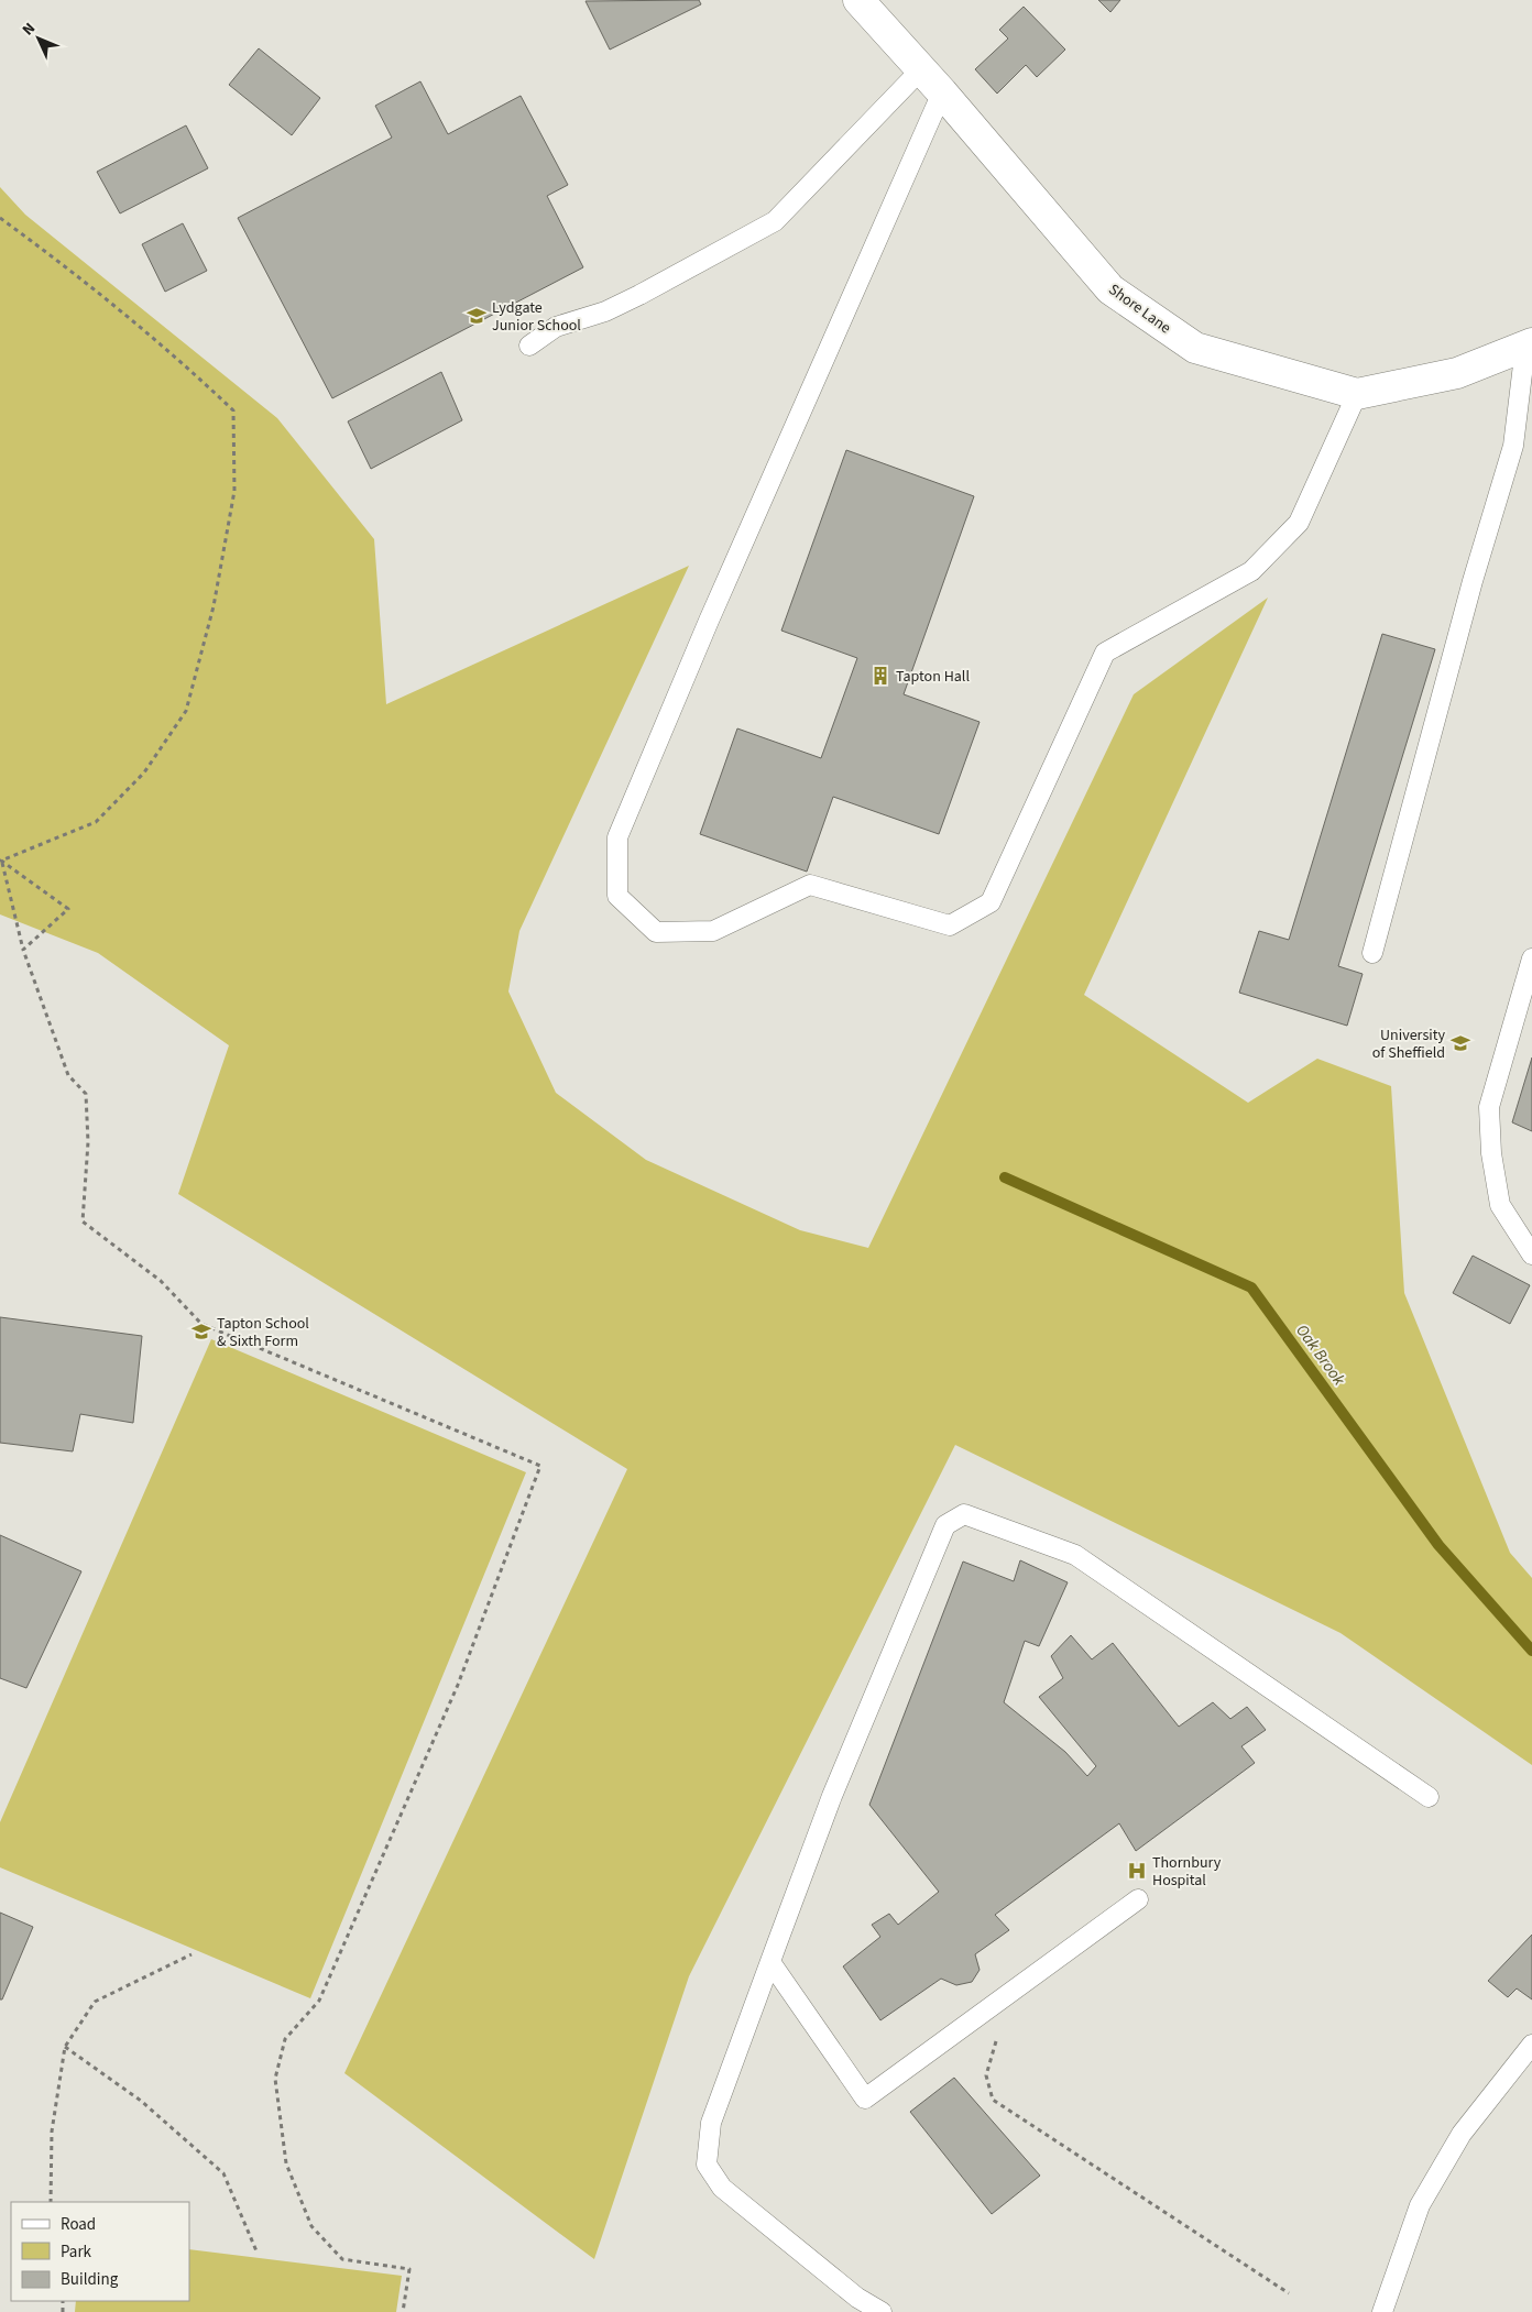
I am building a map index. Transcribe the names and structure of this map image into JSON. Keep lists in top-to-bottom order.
{
  "streets": {
    "street": ["Shore Lane"]
  },
  "water": ["Oak Brook"],
  "places": {
    "school or university": ["Lydgate Junior School", "University of Sheffield", "Tapton School & Sixth Form"],
    "building": ["Tapton Hall"],
    "hospital": ["Thornbury Hospital"]
  },
  "legend": ["Road", "Park", "Building"],
  "north": "top left"
}
